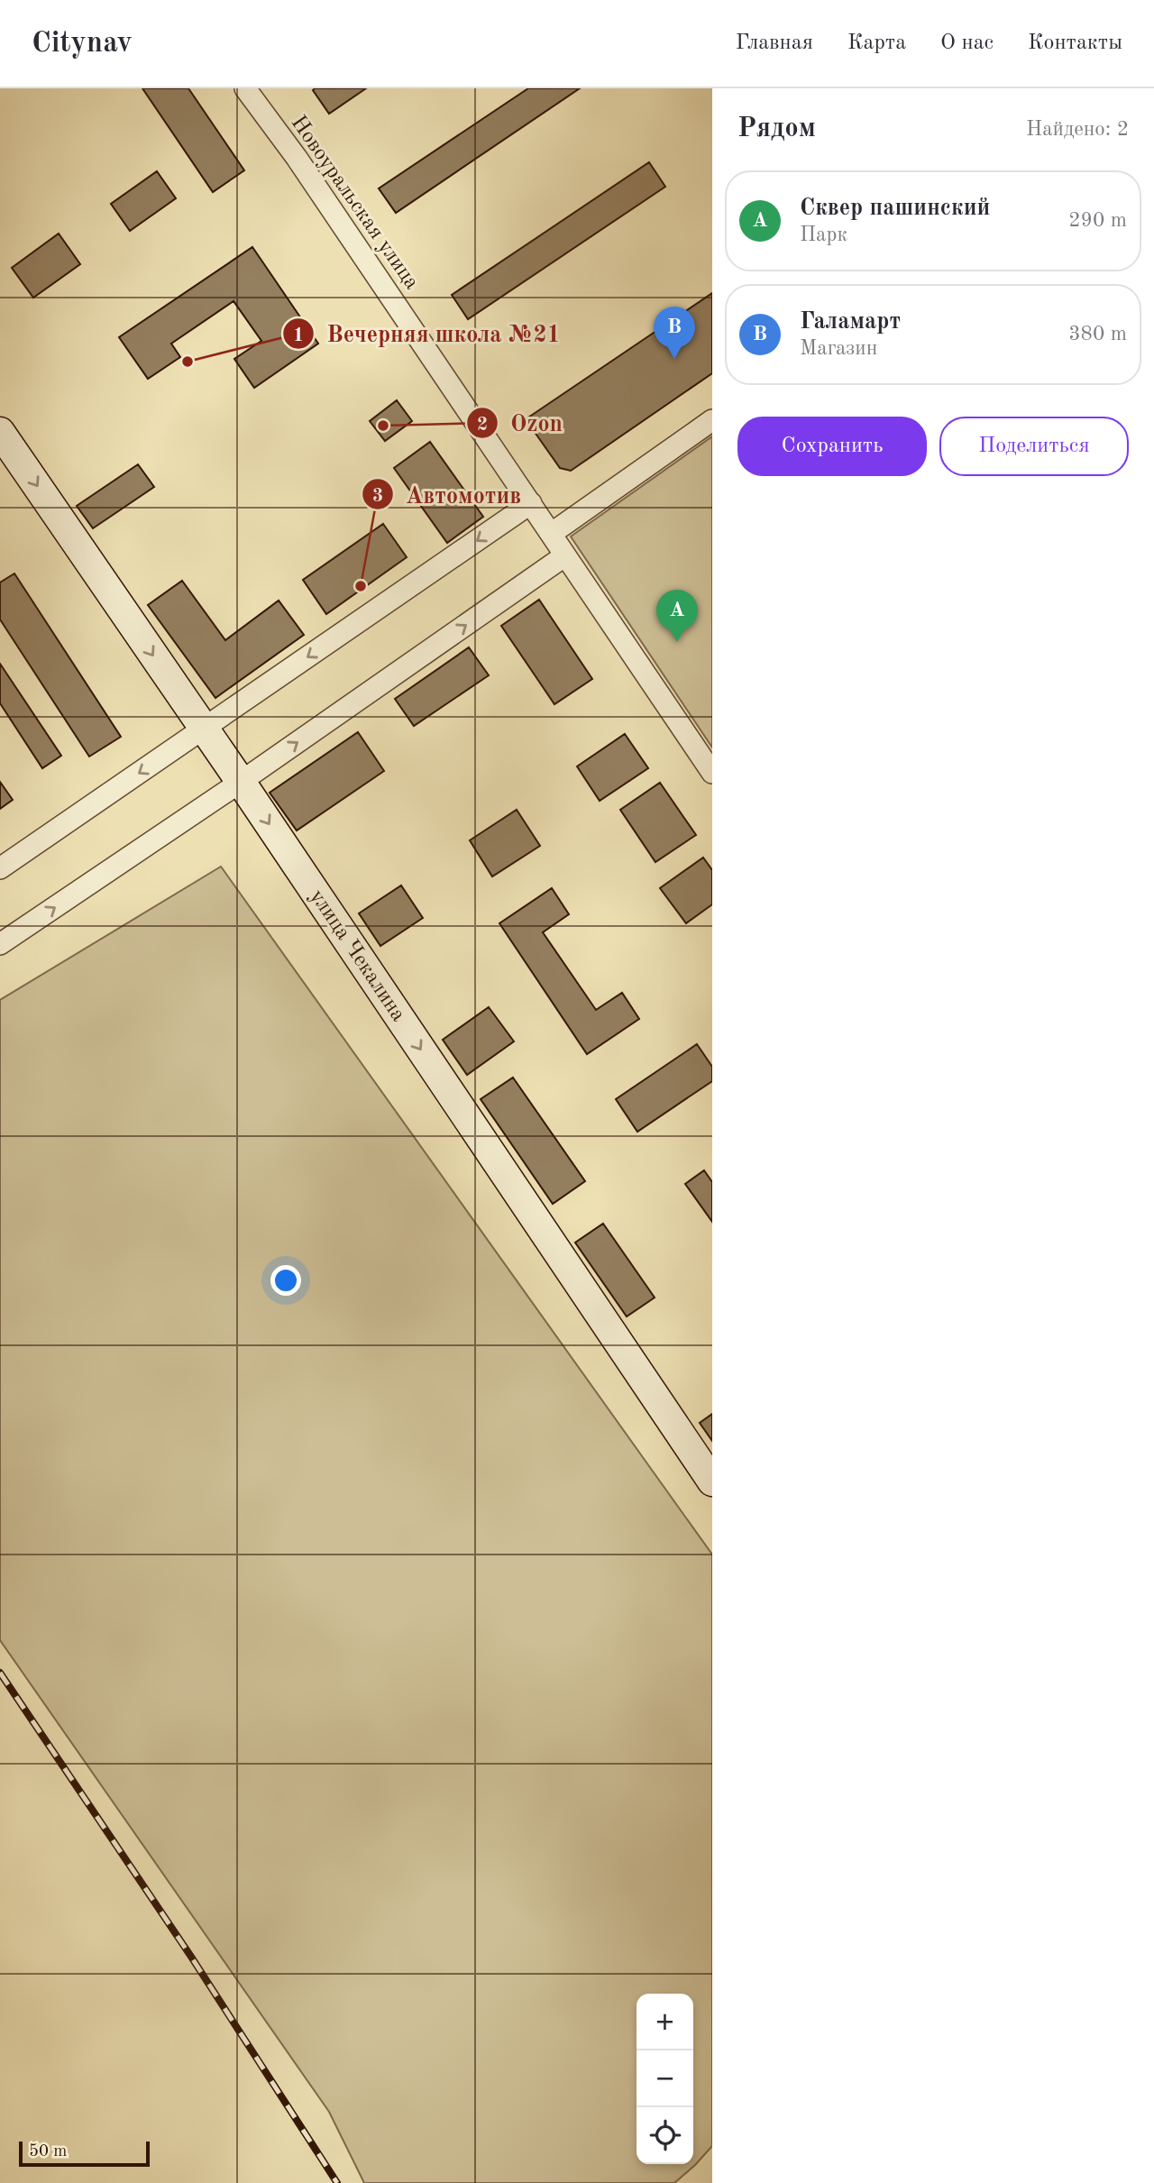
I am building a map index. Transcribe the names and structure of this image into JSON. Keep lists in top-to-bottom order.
{
  "streets": {
    "main road": ["улица Чекалина"],
    "street": ["Новоуральская улица"]
  },
  "one_way": ["улица Чекалина"],
  "places": ["Вечерняя школа №21", "Ozon", "Автомотив"],
  "scale_bar": "50 m",
  "page": {
    "header": "Citynav",
    "nav": [
      "Главная",
      "Карта",
      "О нас",
      "Контакты"
    ],
    "heading": ["Рядом", "Найдено: 2"],
    "list": [
      {
        "mark": "A",
        "name": "Сквер пашинский",
        "note": "Парк",
        "value": "290 m"
      },
      {
        "mark": "B",
        "name": "Галамарт",
        "note": "Магазин",
        "value": "380 m"
      }
    ],
    "pins": ["B", "A"],
    "buttons": ["Сохранить", "Поделиться"],
    "map_buttons": ["+", "−"],
    "scale": "50 m"
  }
}
